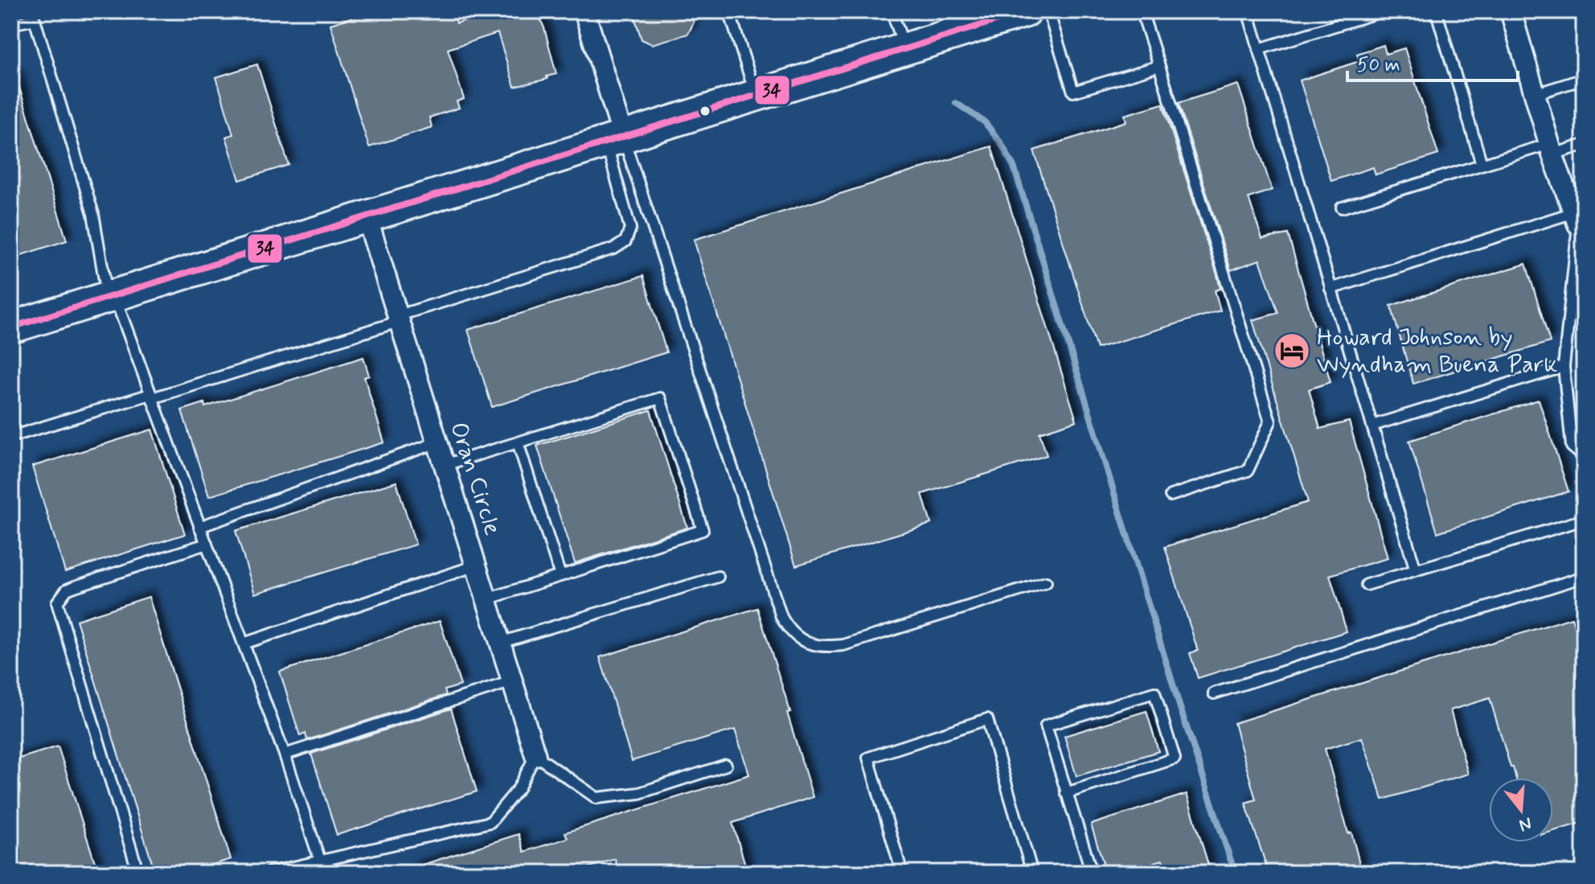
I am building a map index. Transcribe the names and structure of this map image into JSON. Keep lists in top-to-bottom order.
{
  "streets": {
    "street": ["Oran Circle"]
  },
  "places": {
    "hotel": ["Howard Johnson by Wyndham Buena Park"]
  },
  "lines": ["transit line 34"],
  "scale_bar": "50 m",
  "north": "bottom"
}
